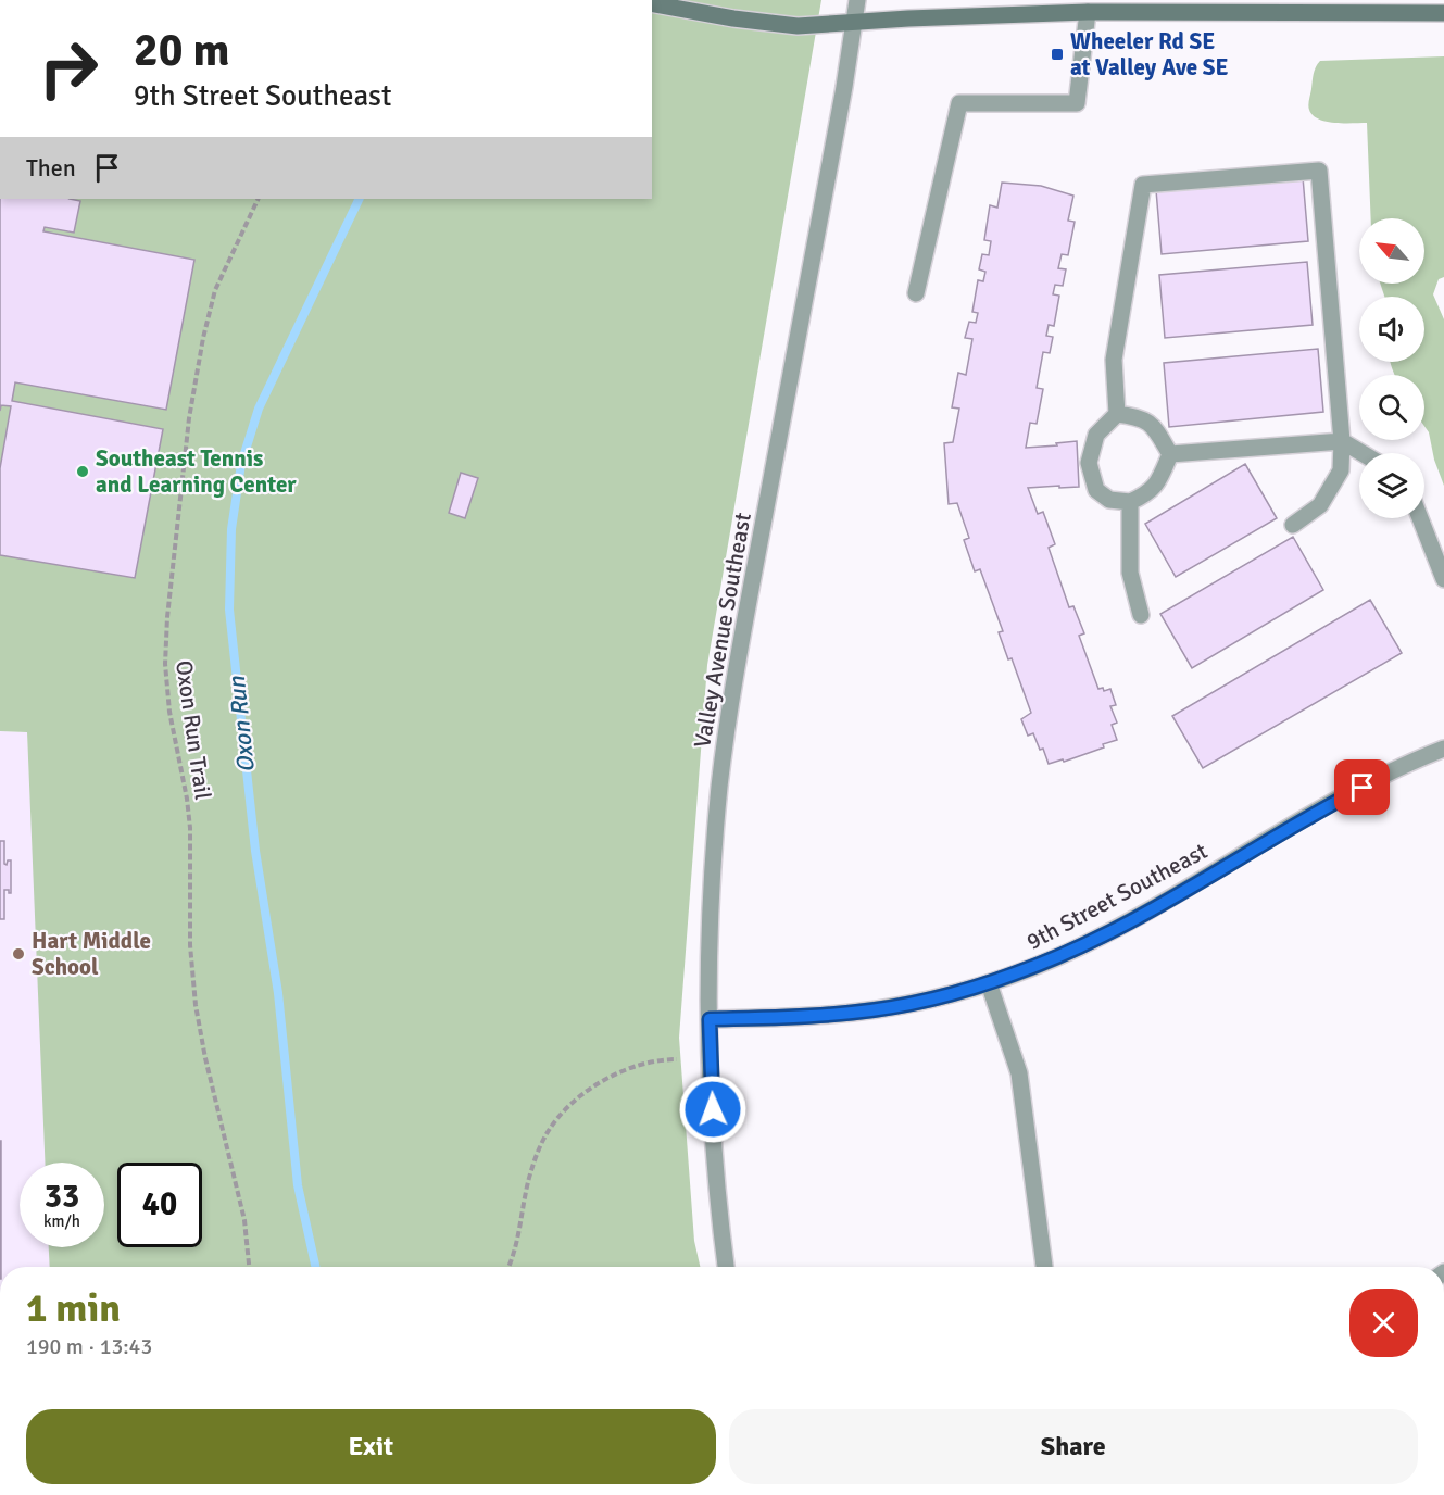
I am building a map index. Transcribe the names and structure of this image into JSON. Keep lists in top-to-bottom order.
{
  "streets": {
    "street": ["Valley Avenue Southeast", "9th Street Southeast"],
    "path": ["Oxon Run Trail"]
  },
  "crossings": [
    ["Valley Avenue Southeast", "9th Street Southeast"]
  ],
  "water": ["Oxon Run"],
  "places": {
    "transit": ["Wheeler Rd SE at Valley Ave SE"],
    "other": ["Southeast Tennis and Learning Center", "Hart Middle School"]
  },
  "north": "top left",
  "page": {
    "turn": ["20 m", "9th Street Southeast"],
    "then": "Then",
    "speed": "33 km/h",
    "limit": "40",
    "heading": ["1 min", "190 m · 13:43"],
    "buttons": ["Exit", "Share"]
  }
}
